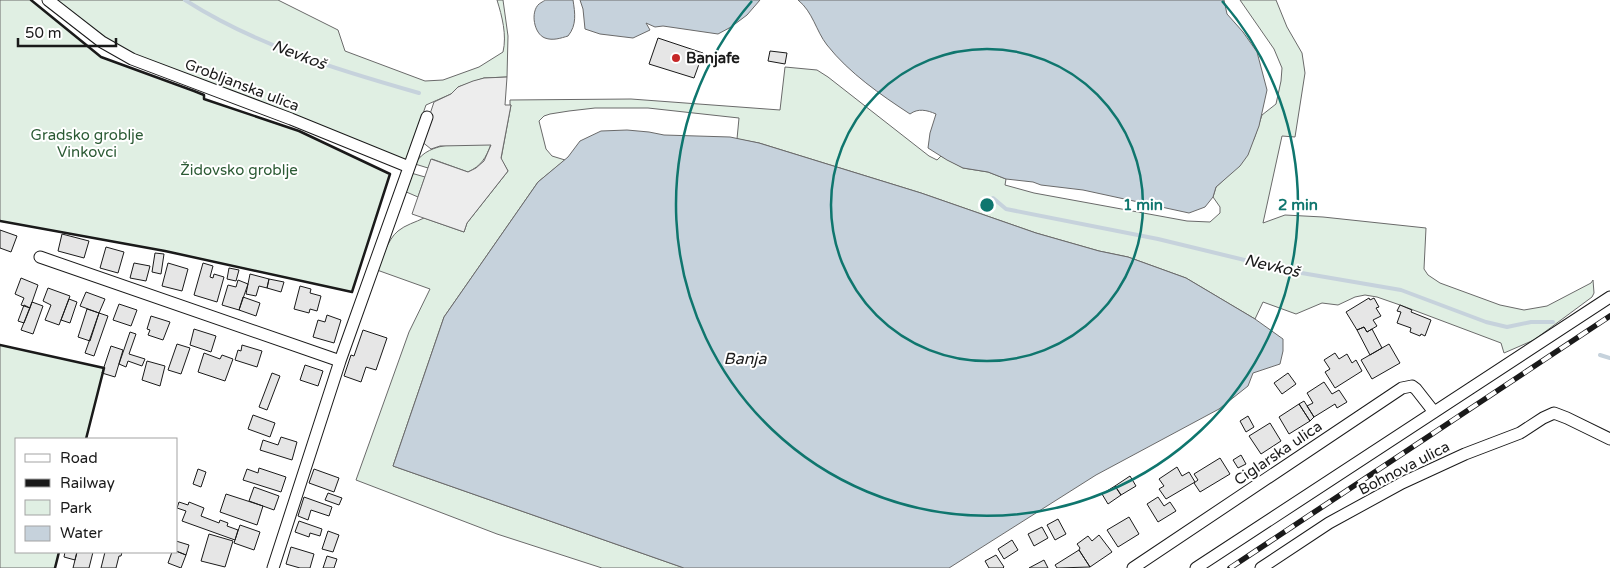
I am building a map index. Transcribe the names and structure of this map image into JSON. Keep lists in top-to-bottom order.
{
  "streets": {
    "street": ["Grobljanska ulica", "Ciglarska ulica", "Bohnova ulica"]
  },
  "water": ["Nevkoš", "Banja"],
  "parks": ["Gradsko groblje Vinkovci", "Židovsko groblje"],
  "places": ["Banjafe"],
  "legend": [
    "Road",
    "Railway",
    "Park",
    "Water"
  ],
  "scale_bar": "50 m",
  "rings": ["1 min", "2 min"]
}
